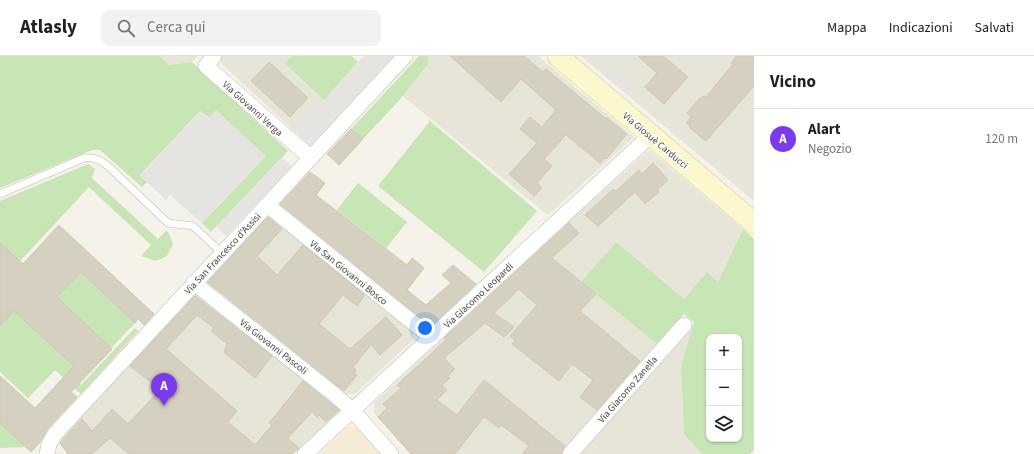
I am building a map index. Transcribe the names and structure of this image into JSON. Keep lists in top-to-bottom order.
{
  "streets": {
    "street": [
      "Via Giovanni Verga",
      "Via Giosuè Carducci",
      "Via San Francesco d'Assisi",
      "Via San Giovanni Bosco",
      "Via Giacomo Leopardi",
      "Via Giovanni Pascoli",
      "Via Giacomo Zanella"
    ]
  },
  "crossings": [
    ["Via Giovanni Verga", "Via San Francesco d'Assisi"],
    ["Via Giosuè Carducci", "Via Giacomo Leopardi"],
    ["Via San Francesco d'Assisi", "Via San Giovanni Bosco"],
    ["Via San Francesco d'Assisi", "Via Giovanni Pascoli"],
    ["Via San Giovanni Bosco", "Via Giacomo Leopardi"],
    ["Via Giacomo Leopardi", "Via Giovanni Pascoli"]
  ],
  "page": {
    "header": "Atlasly",
    "search": "Cerca qui",
    "nav": ["Mappa", "Indicazioni", "Salvati"],
    "heading": "Vicino",
    "list": [
      {
        "mark": "A",
        "name": "Alart",
        "note": "Negozio",
        "value": "120 m"
      }
    ],
    "map_buttons": ["+", "−"],
    "pins": "A"
  }
}
